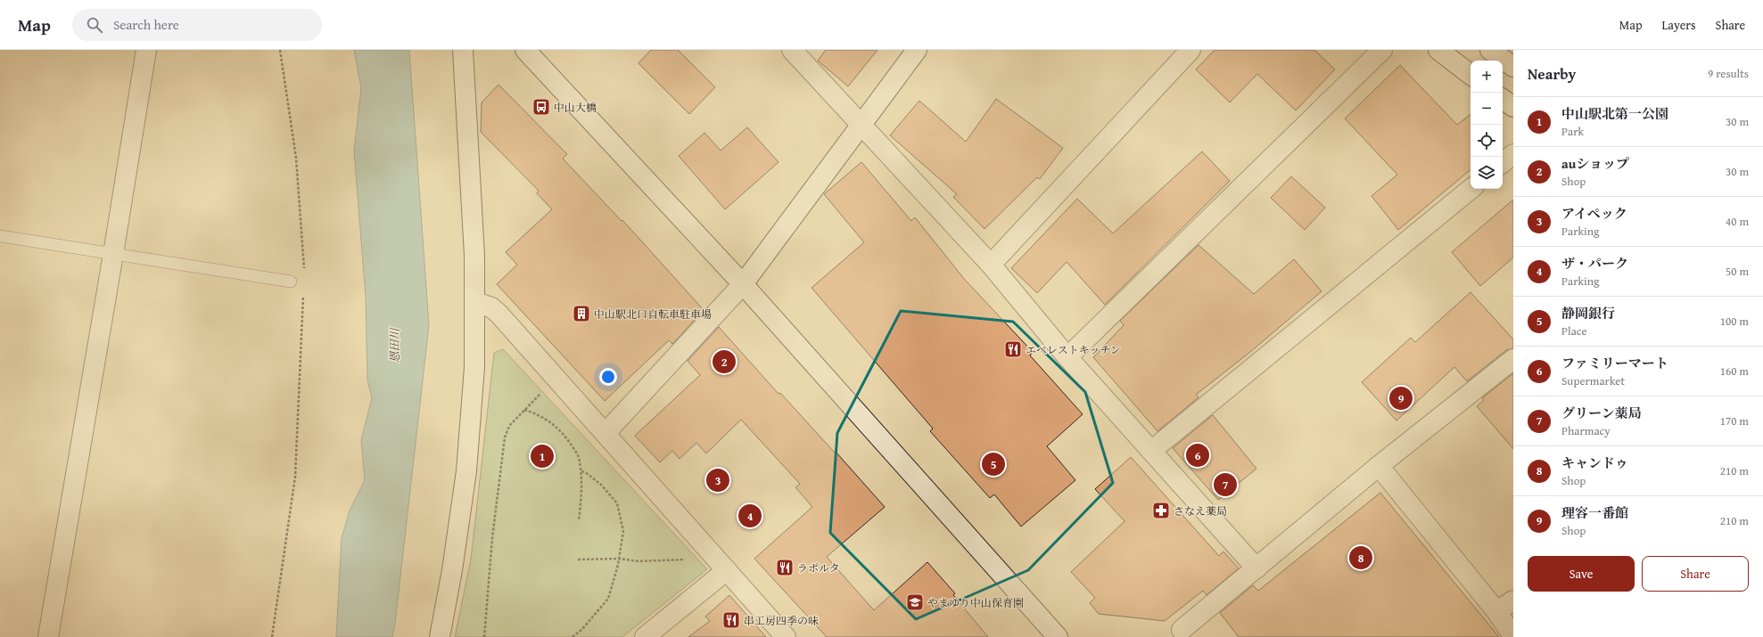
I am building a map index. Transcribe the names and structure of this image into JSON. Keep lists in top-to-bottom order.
{
  "water": ["恩田川"],
  "places": {
    "bus stop": ["中山大橋"],
    "building": ["中山駅北口自転車駐車場"],
    "restaurant": ["エベレストキッチン", "ラポルタ", "串工房四季の味"],
    "pharmacy": ["さなえ薬局"],
    "school or university": ["やまゆり中山保育園"]
  },
  "page": {
    "header": "Map",
    "search": "Search here",
    "nav": ["Map", "Layers", "Share"],
    "heading": ["Nearby", "9 results"],
    "map_buttons": ["+", "−"],
    "list": [
      {
        "mark": "1",
        "name": "中山駅北第一公園",
        "note": "Park",
        "value": "30 m"
      },
      {
        "mark": "2",
        "name": "auショップ",
        "note": "Shop",
        "value": "30 m"
      },
      {
        "mark": "3",
        "name": "アイペック",
        "note": "Parking",
        "value": "40 m"
      },
      {
        "mark": "4",
        "name": "ザ・パーク",
        "note": "Parking",
        "value": "50 m"
      },
      {
        "mark": "5",
        "name": "静岡銀行",
        "note": "Place",
        "value": "100 m"
      },
      {
        "mark": "6",
        "name": "ファミリーマート",
        "note": "Supermarket",
        "value": "160 m"
      },
      {
        "mark": "7",
        "name": "グリーン薬局",
        "note": "Pharmacy",
        "value": "170 m"
      },
      {
        "mark": "8",
        "name": "キャンドゥ",
        "note": "Shop",
        "value": "210 m"
      },
      {
        "mark": "9",
        "name": "理容一番館",
        "note": "Shop",
        "value": "210 m"
      }
    ],
    "pins": [
      "2",
      "9",
      "6",
      "1",
      "5",
      "3",
      "7",
      "4",
      "8"
    ],
    "buttons": ["Save", "Share"]
  }
}
